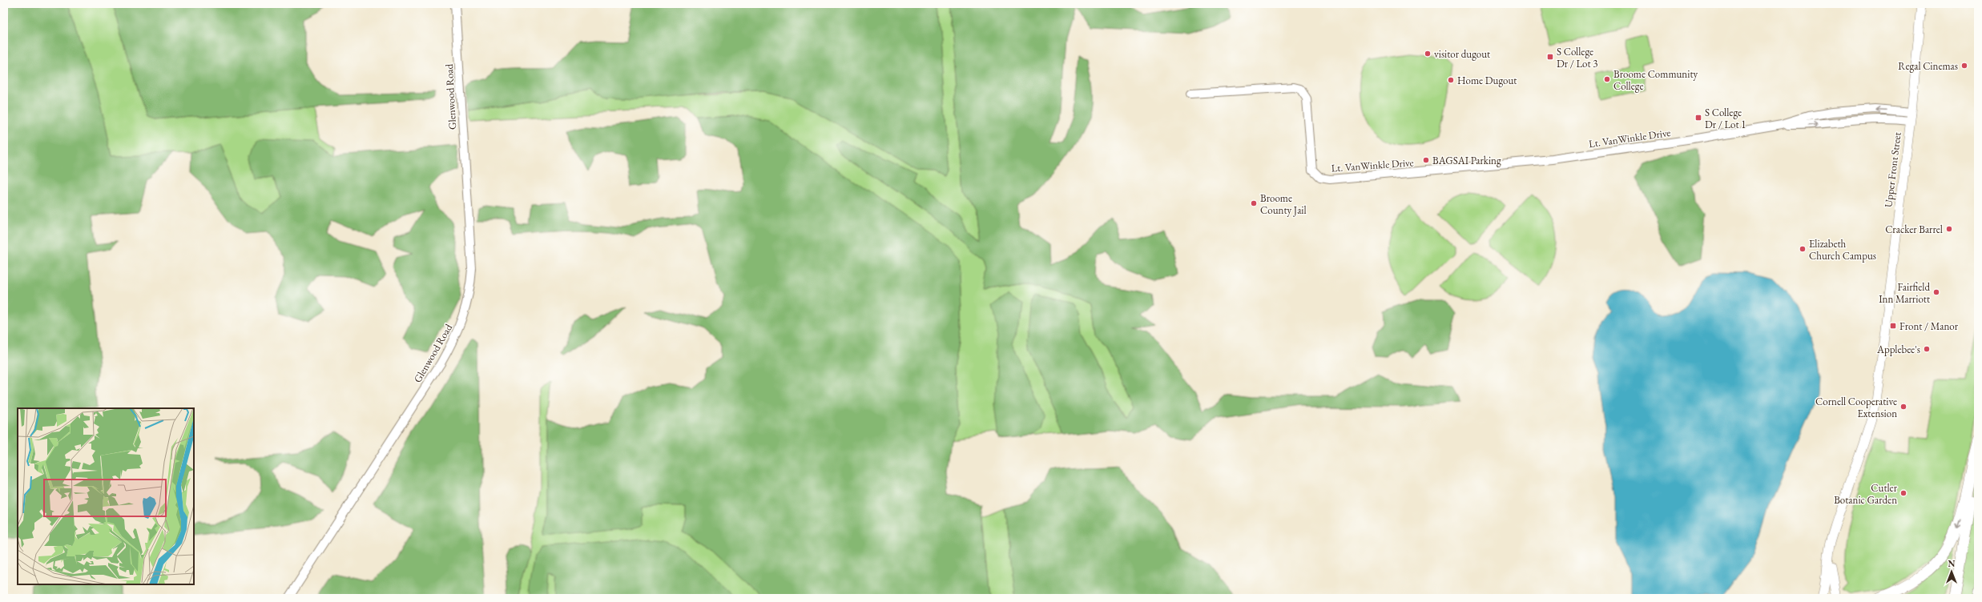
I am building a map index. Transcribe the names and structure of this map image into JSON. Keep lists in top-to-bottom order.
{
  "streets": {
    "main road": ["Upper Front Street"],
    "street": ["Glenwood Road", "Lt. VanWinkle Drive"]
  },
  "crossings": [
    ["Lt. VanWinkle Drive", "Upper Front Street"]
  ],
  "places": {
    "other": [
      "visitor dugout",
      "Regal Cinemas",
      "Broome Community College",
      "Home Dugout",
      "BAGSAI Parking",
      "Broome County Jail",
      "Cracker Barrel",
      "Elizabeth Church Campus",
      "Fairfield Inn Marriott",
      "Applebee's",
      "Cornell Cooperative Extension",
      "Cutler Botanic Garden"
    ],
    "transit": ["S College Dr / Lot 3", "S College Dr / Lot 1", "Front / Manor"]
  },
  "north": "top"
}
